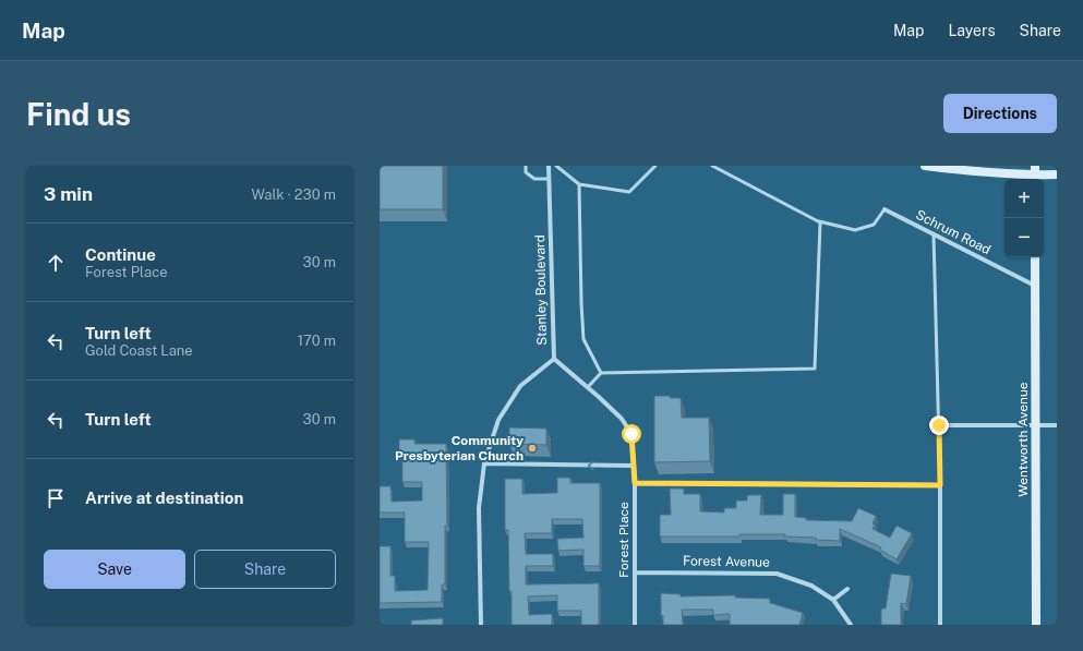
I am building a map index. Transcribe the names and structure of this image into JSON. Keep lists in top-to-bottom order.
{
  "streets": {
    "street": [
      "Schrum Road",
      "Stanley Boulevard",
      "Wentworth Avenue",
      "Forest Place",
      "Forest Avenue"
    ]
  },
  "crossings": [
    ["Schrum Road", "Wentworth Avenue"],
    ["Stanley Boulevard", "Forest Place"],
    ["Forest Place", "Forest Avenue"]
  ],
  "places": ["Community Presbyterian Church"],
  "page": {
    "header": "Map",
    "nav": ["Map", "Layers", "Share"],
    "buttons": [
      "Directions",
      ["Save", "Share"]
    ],
    "title": "Find us",
    "heading": ["3 min", "Walk · 230 m"],
    "map_buttons": ["+", "−"],
    "list": [
      ["Continue", "Forest Place", "30 m"],
      ["Turn left", "Gold Coast Lane", "170 m"],
      ["Turn left", "30 m"],
      "Arrive at destination"
    ]
  }
}
